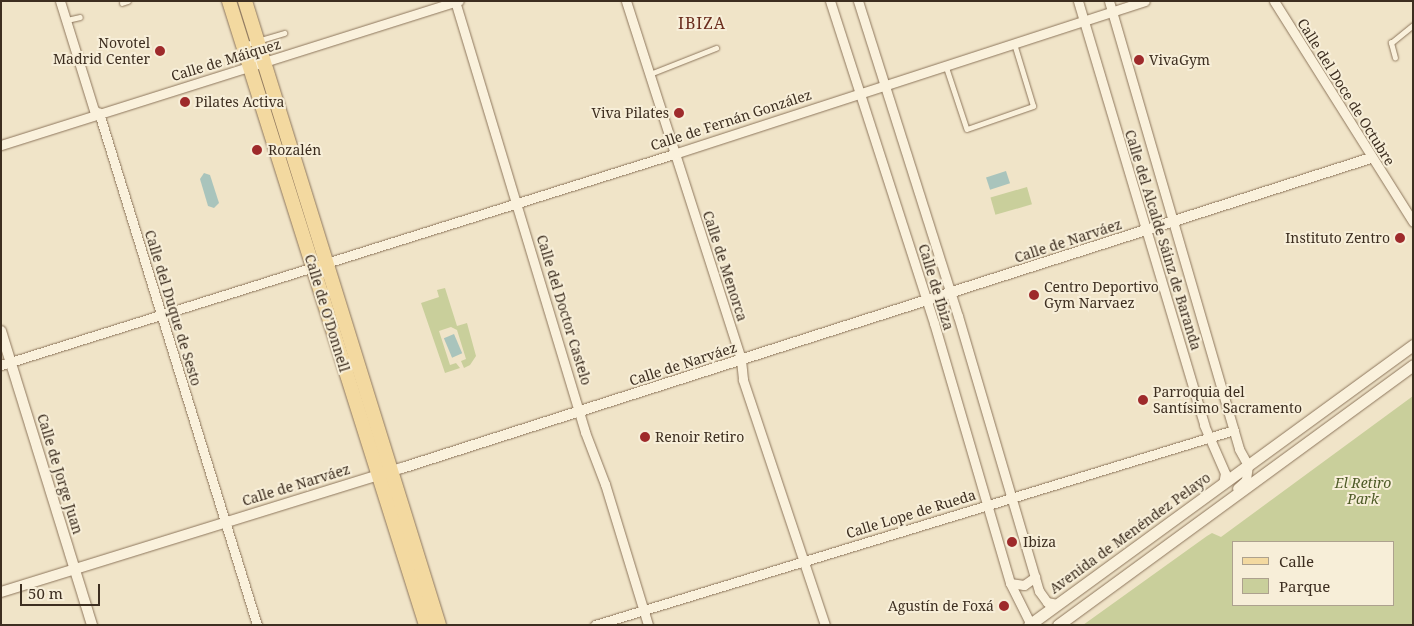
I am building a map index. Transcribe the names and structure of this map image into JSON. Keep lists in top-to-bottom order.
{
  "streets": {
    "main road": ["Calle de O'Donnell", "Avenida de Menéndez Pelayo"],
    "street": [
      "Calle de Máiquez",
      "Calle del Doce de Octubre",
      "Calle de Fernán González",
      "Calle del Alcalde Sáinz de Baranda",
      "Calle de Narváez",
      "Calle de Menorca",
      "Calle de Ibiza",
      "Calle del Duque de Sesto",
      "Calle del Doctor Castelo",
      "Calle de Jorge Juan",
      "Calle Lope de Rueda"
    ]
  },
  "crossings": [
    ["Calle de Máiquez", "Calle del Duque de Sesto"],
    ["Calle de Máiquez", "Calle del Doctor Castelo"],
    ["Calle de Máiquez", "Calle de O'Donnell"],
    ["Calle del Doce de Octubre", "Calle de Narváez"],
    ["Calle de Fernán González", "Calle del Alcalde Sáinz de Baranda"],
    ["Calle de Fernán González", "Calle de Menorca"],
    ["Calle de Fernán González", "Calle de Ibiza"],
    ["Calle de Fernán González", "Calle del Duque de Sesto"],
    ["Calle de Fernán González", "Calle del Doctor Castelo"],
    ["Calle de Fernán González", "Calle de O'Donnell"],
    ["Calle de Fernán González", "Calle de Jorge Juan"],
    ["Calle del Alcalde Sáinz de Baranda", "Calle de Narváez"],
    ["Calle del Alcalde Sáinz de Baranda", "Calle Lope de Rueda"],
    ["Calle del Alcalde Sáinz de Baranda", "Avenida de Menéndez Pelayo"],
    ["Calle de Narváez", "Calle de Menorca"],
    ["Calle de Narváez", "Calle de Ibiza"],
    ["Calle de Narváez", "Calle del Duque de Sesto"],
    ["Calle de Narváez", "Calle del Doctor Castelo"],
    ["Calle de Narváez", "Calle de O'Donnell"],
    ["Calle de Narváez", "Calle de Jorge Juan"],
    ["Calle de Menorca", "Calle Lope de Rueda"],
    ["Calle de Ibiza", "Calle Lope de Rueda"],
    ["Calle de Ibiza", "Avenida de Menéndez Pelayo"],
    ["Calle del Doctor Castelo", "Calle Lope de Rueda"]
  ],
  "districts": ["IBIZA"],
  "parks": ["El Retiro Park"],
  "places": [
    "Novotel Madrid Center",
    "VivaGym",
    "Pilates Activa",
    "Viva Pilates",
    "Rozalén",
    "Instituto Zentro",
    "Centro Deportivo Gym Narvaez",
    "Parroquia del Santísimo Sacramento",
    "Renoir Retiro",
    "Ibiza",
    "Agustín de Foxá"
  ],
  "legend": ["Calle", "Parque"],
  "scale_bar": "50 m"
}
